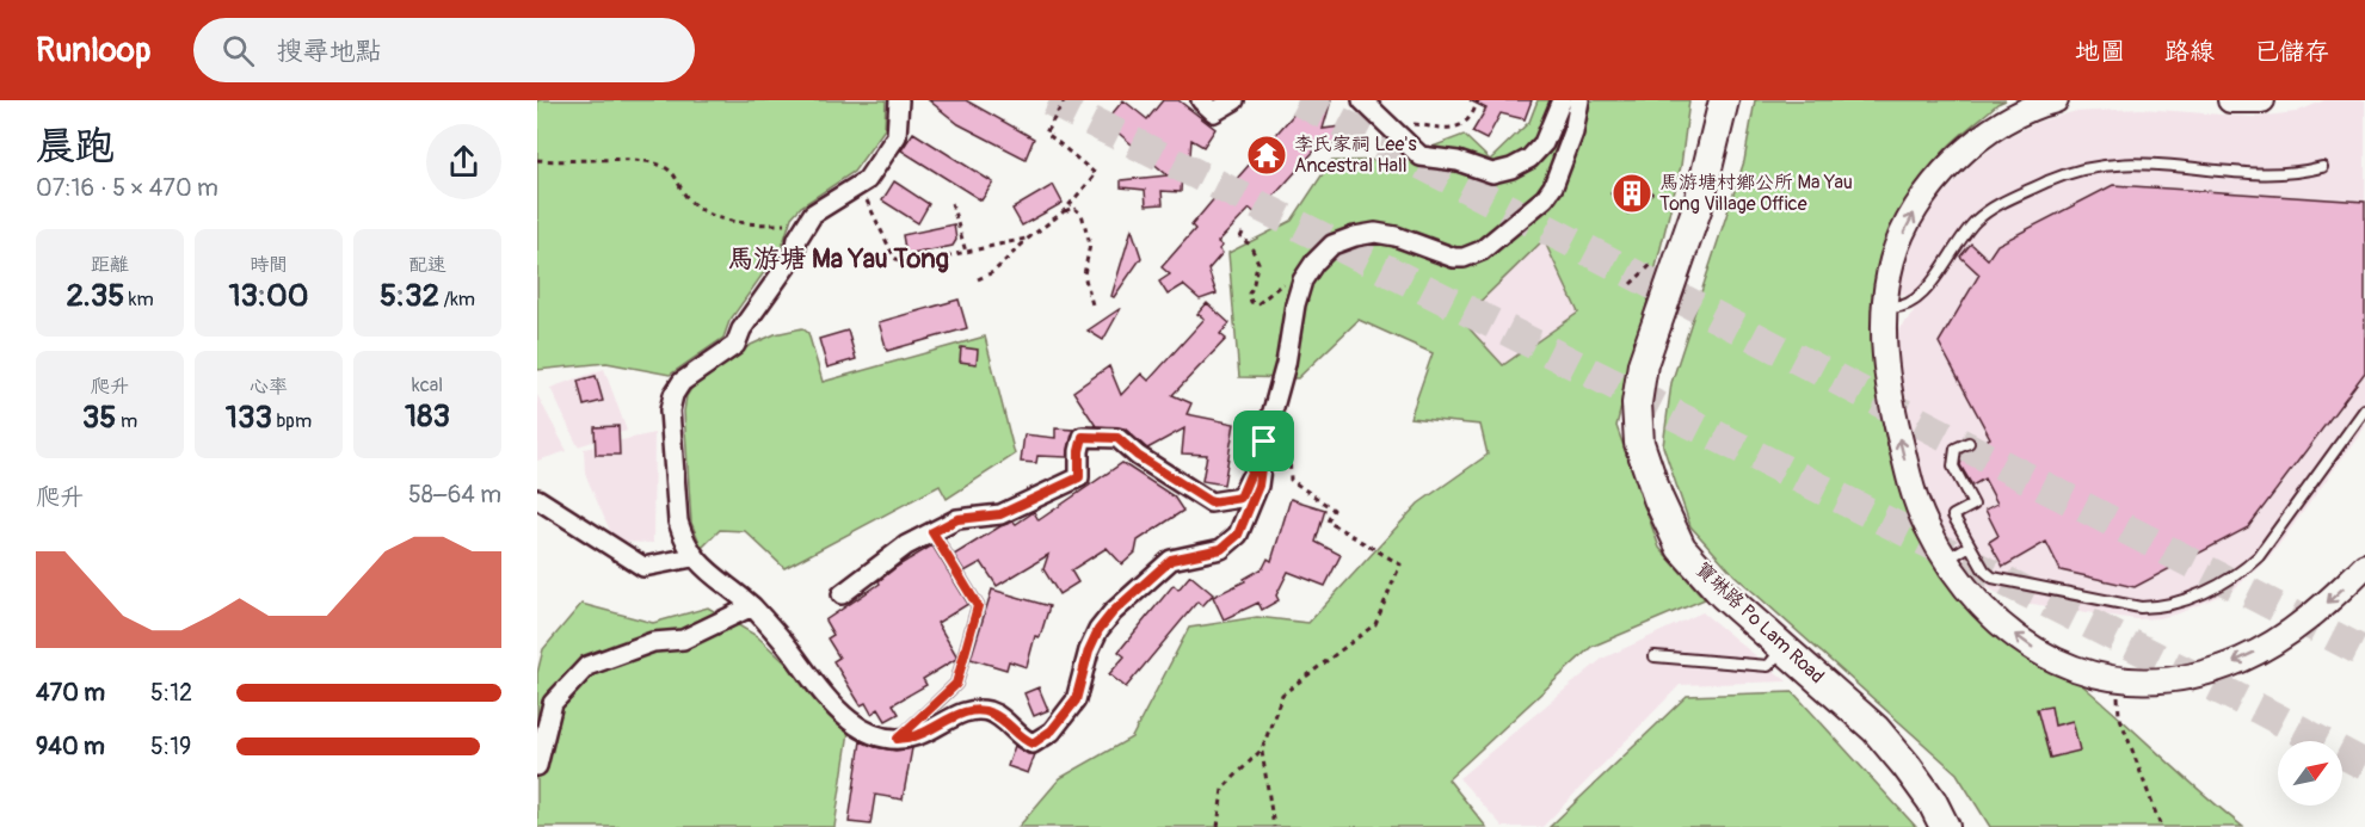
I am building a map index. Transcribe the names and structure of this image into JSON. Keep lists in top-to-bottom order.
{
  "streets": {
    "main road": ["寶琳路 Po Lam Road"]
  },
  "districts": ["馬游塘 Ma Yau Tong"],
  "places": {
    "temple": ["李氏家祠 Lee's Ancestral Hall"],
    "building": ["馬游塘村鄉公所 Ma Yau Tong Village Office"]
  },
  "north": "top right",
  "page": {
    "header": "Runloop",
    "search": "搜尋地點",
    "nav": ["地圖", "路線", "已儲存"],
    "heading": ["晨跑", "07:16 · 5 × 470 m"],
    "stats": [
      ["距離", "2.35 km"],
      ["時間", "13:00"],
      ["配速", "5:32 /km"],
      ["爬升", "35 m"],
      ["心率", "133 bpm"],
      ["kcal", "183"]
    ],
    "chart": ["爬升", "58–64 m"],
    "list": [
      {
        "name": "470 m",
        "note": "5:12"
      },
      {
        "name": "940 m",
        "note": "5:19"
      }
    ]
  }
}
